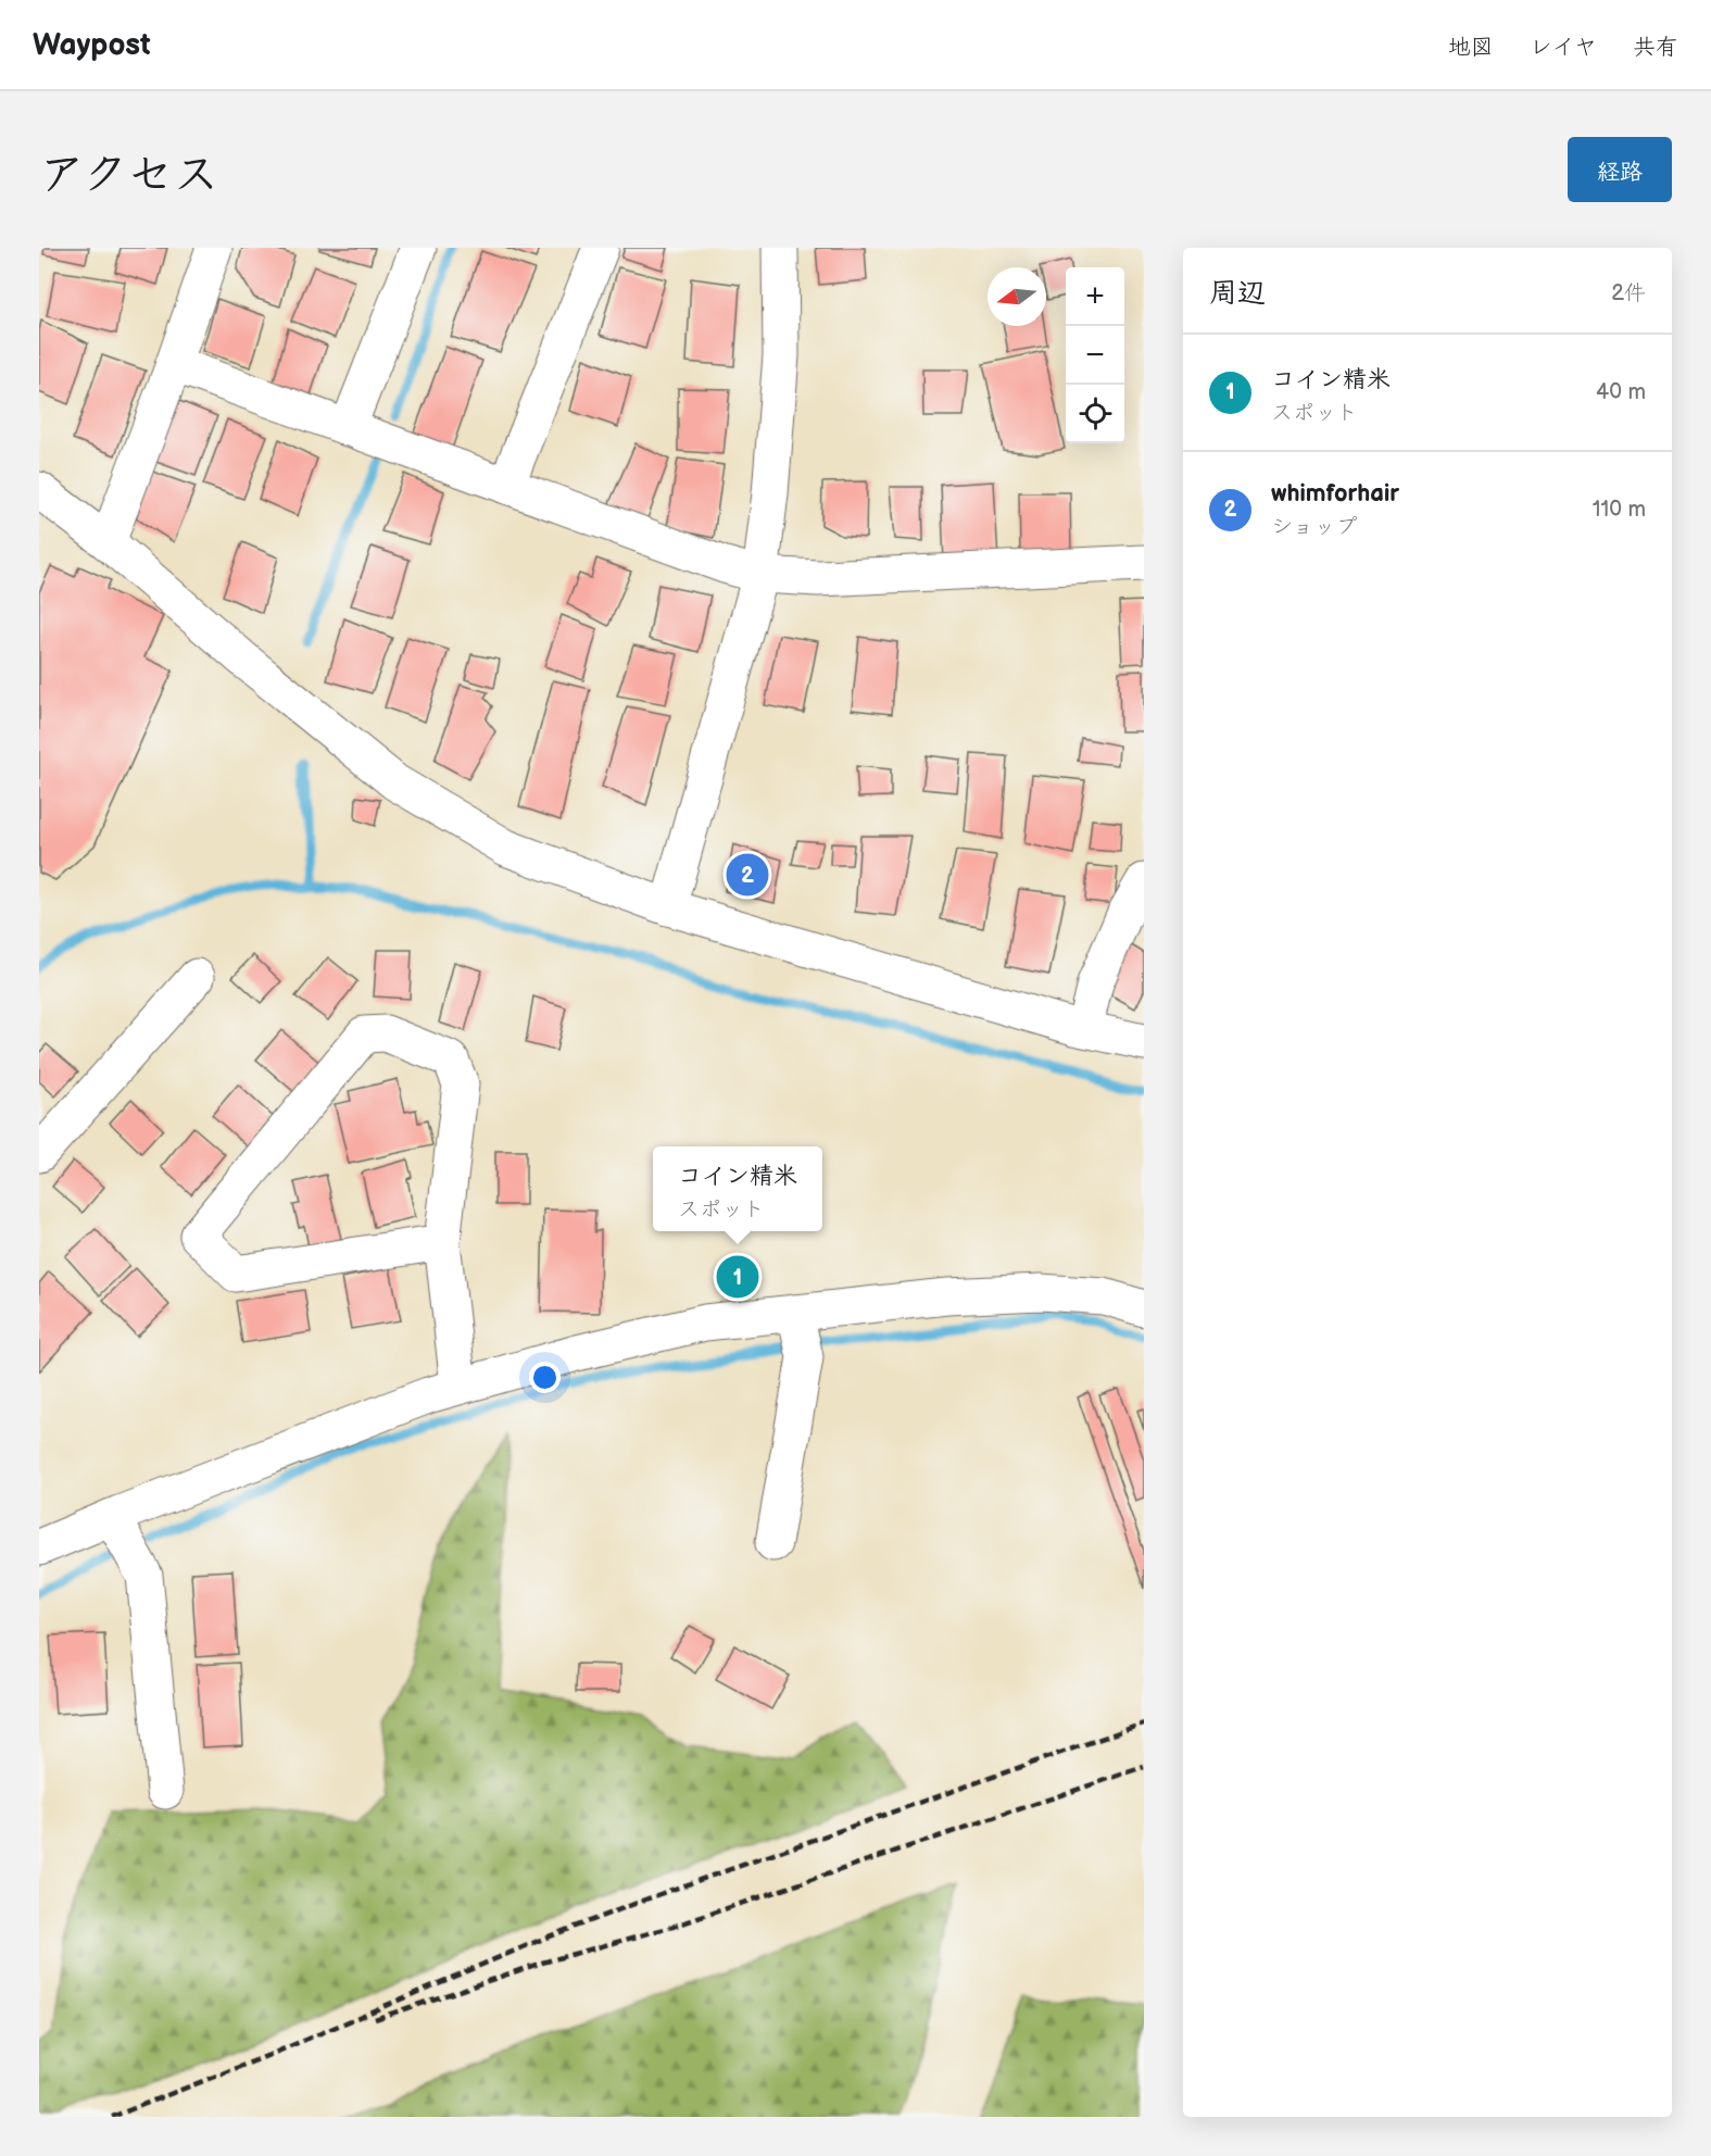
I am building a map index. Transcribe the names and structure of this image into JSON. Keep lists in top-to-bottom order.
{
  "north": "left",
  "page": {
    "header": "Waypost",
    "nav": ["地図", "レイヤ", "共有"],
    "title": "アクセス",
    "buttons": "経路",
    "heading": ["周辺", "2件"],
    "map_buttons": ["+", "−"],
    "list": [
      {
        "mark": "1",
        "name": "コイン精米",
        "note": "スポット",
        "value": "40 m"
      },
      {
        "mark": "2",
        "name": "whimforhair",
        "note": "ショップ",
        "value": "110 m"
      }
    ],
    "pins": ["2", "1"],
    "popup": ["コイン精米", "スポット"]
  }
}
